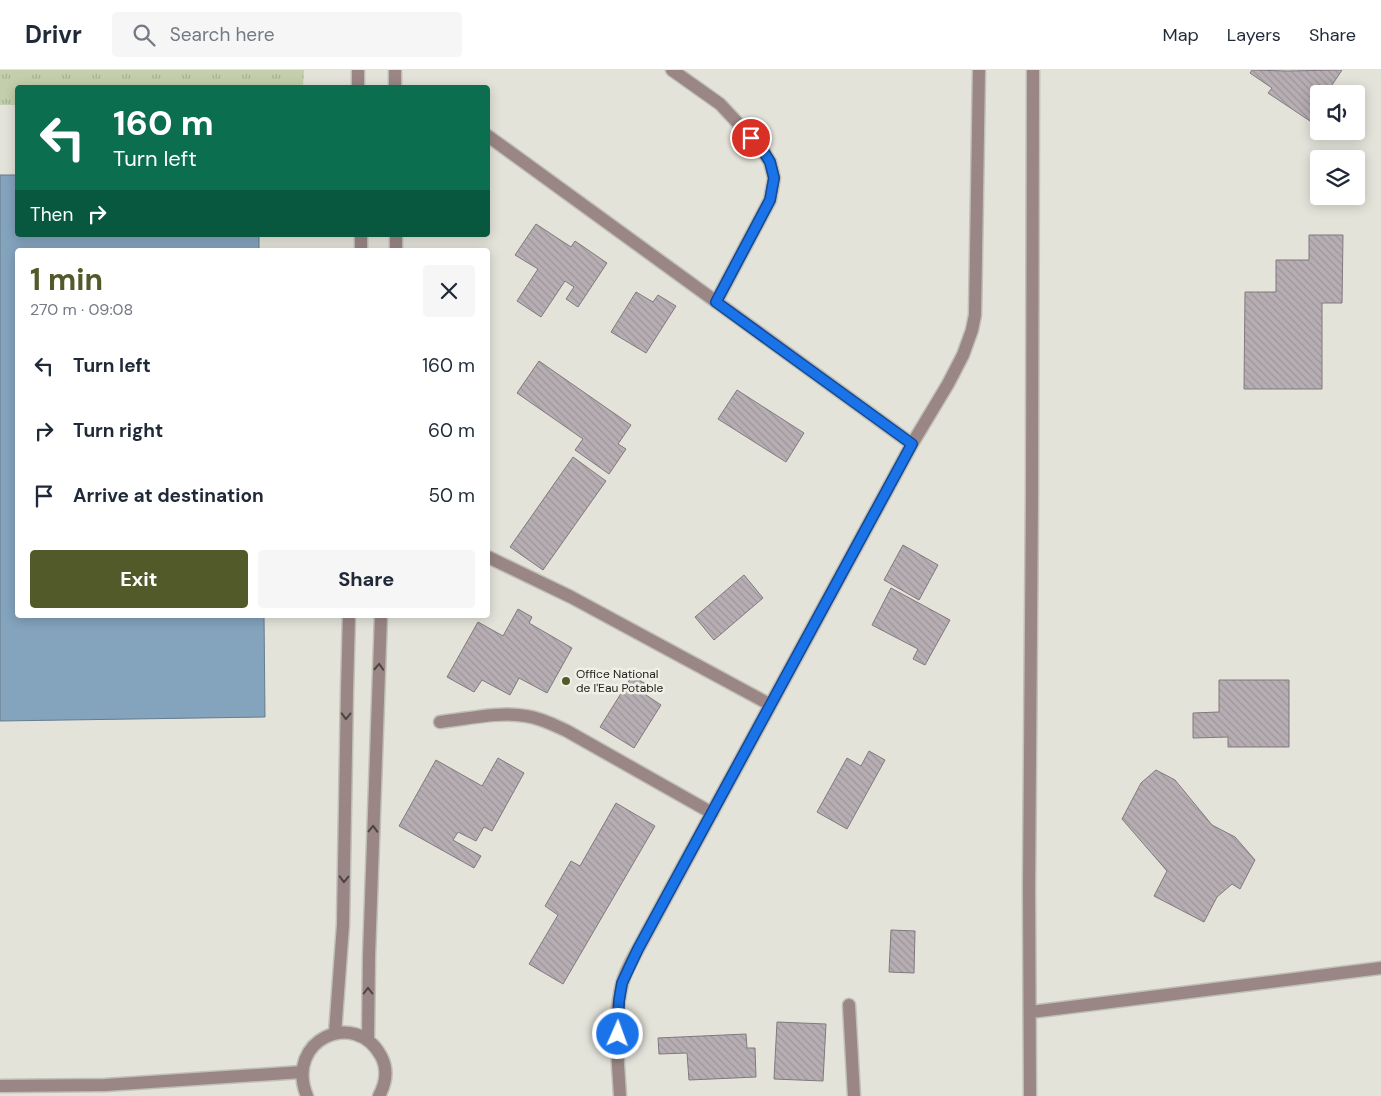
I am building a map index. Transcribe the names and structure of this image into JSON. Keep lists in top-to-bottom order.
{
  "places": ["Office National de l'Eau Potable"],
  "page": {
    "header": "Drivr",
    "search": "Search here",
    "nav": ["Map", "Layers", "Share"],
    "turn": ["160 m", "Turn left"],
    "then": "Then",
    "heading": ["1 min", "270 m · 09:08"],
    "list": [
      {
        "name": "Turn left",
        "value": "160 m"
      },
      {
        "name": "Turn right",
        "value": "60 m"
      },
      {
        "name": "Arrive at destination",
        "value": "50 m"
      }
    ],
    "buttons": ["Exit", "Share"]
  }
}
